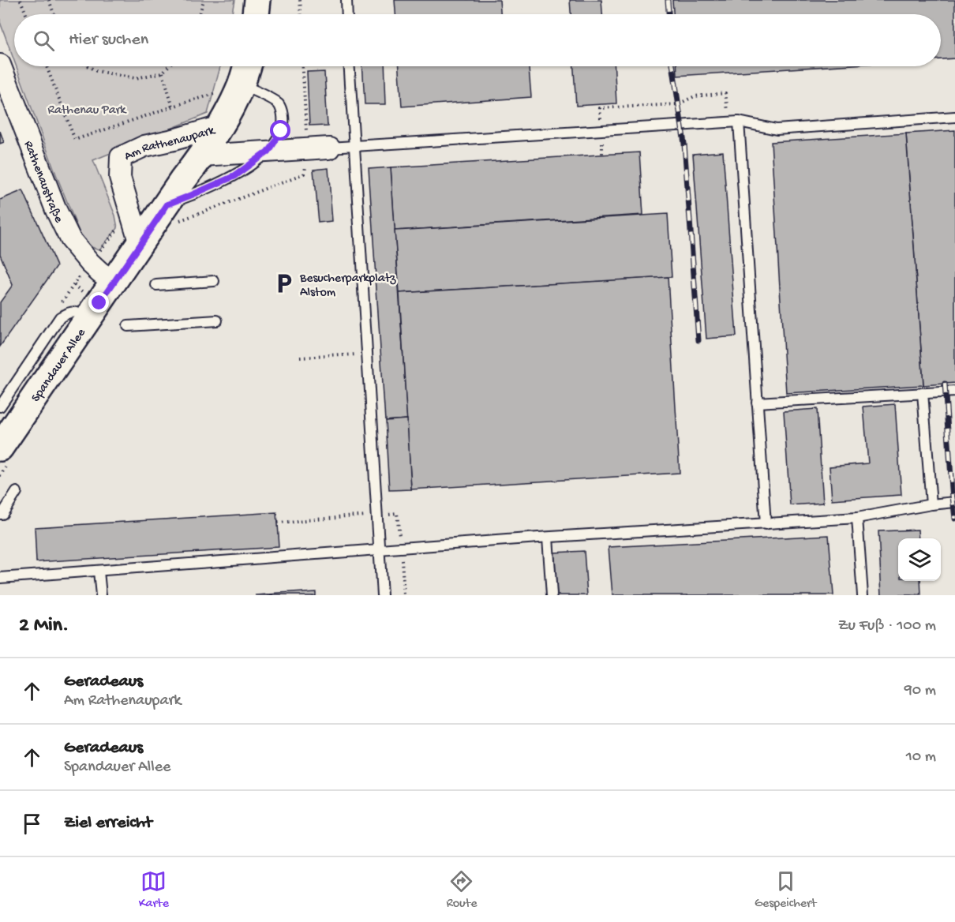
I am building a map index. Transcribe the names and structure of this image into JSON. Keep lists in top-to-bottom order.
{
  "streets": {
    "main road": ["Am Rathenaupark", "Spandauer Allee"],
    "street": ["Rathenaustraße"]
  },
  "crossings": [
    ["Am Rathenaupark", "Rathenaustraße"],
    ["Am Rathenaupark", "Spandauer Allee"],
    ["Rathenaustraße", "Spandauer Allee"]
  ],
  "parks": ["Rathenau Park"],
  "places": {
    "parking": ["Besucherparkplatz Alstom"]
  },
  "page": {
    "search": "Hier suchen",
    "heading": ["2 Min.", "Zu Fuß · 100 m"],
    "list": [
      ["Geradeaus", "Am Rathenaupark", "90 m"],
      ["Geradeaus", "Spandauer Allee", "10 m"],
      "Ziel erreicht"
    ],
    "nav": ["Karte", "Route", "Gespeichert"]
  }
}
